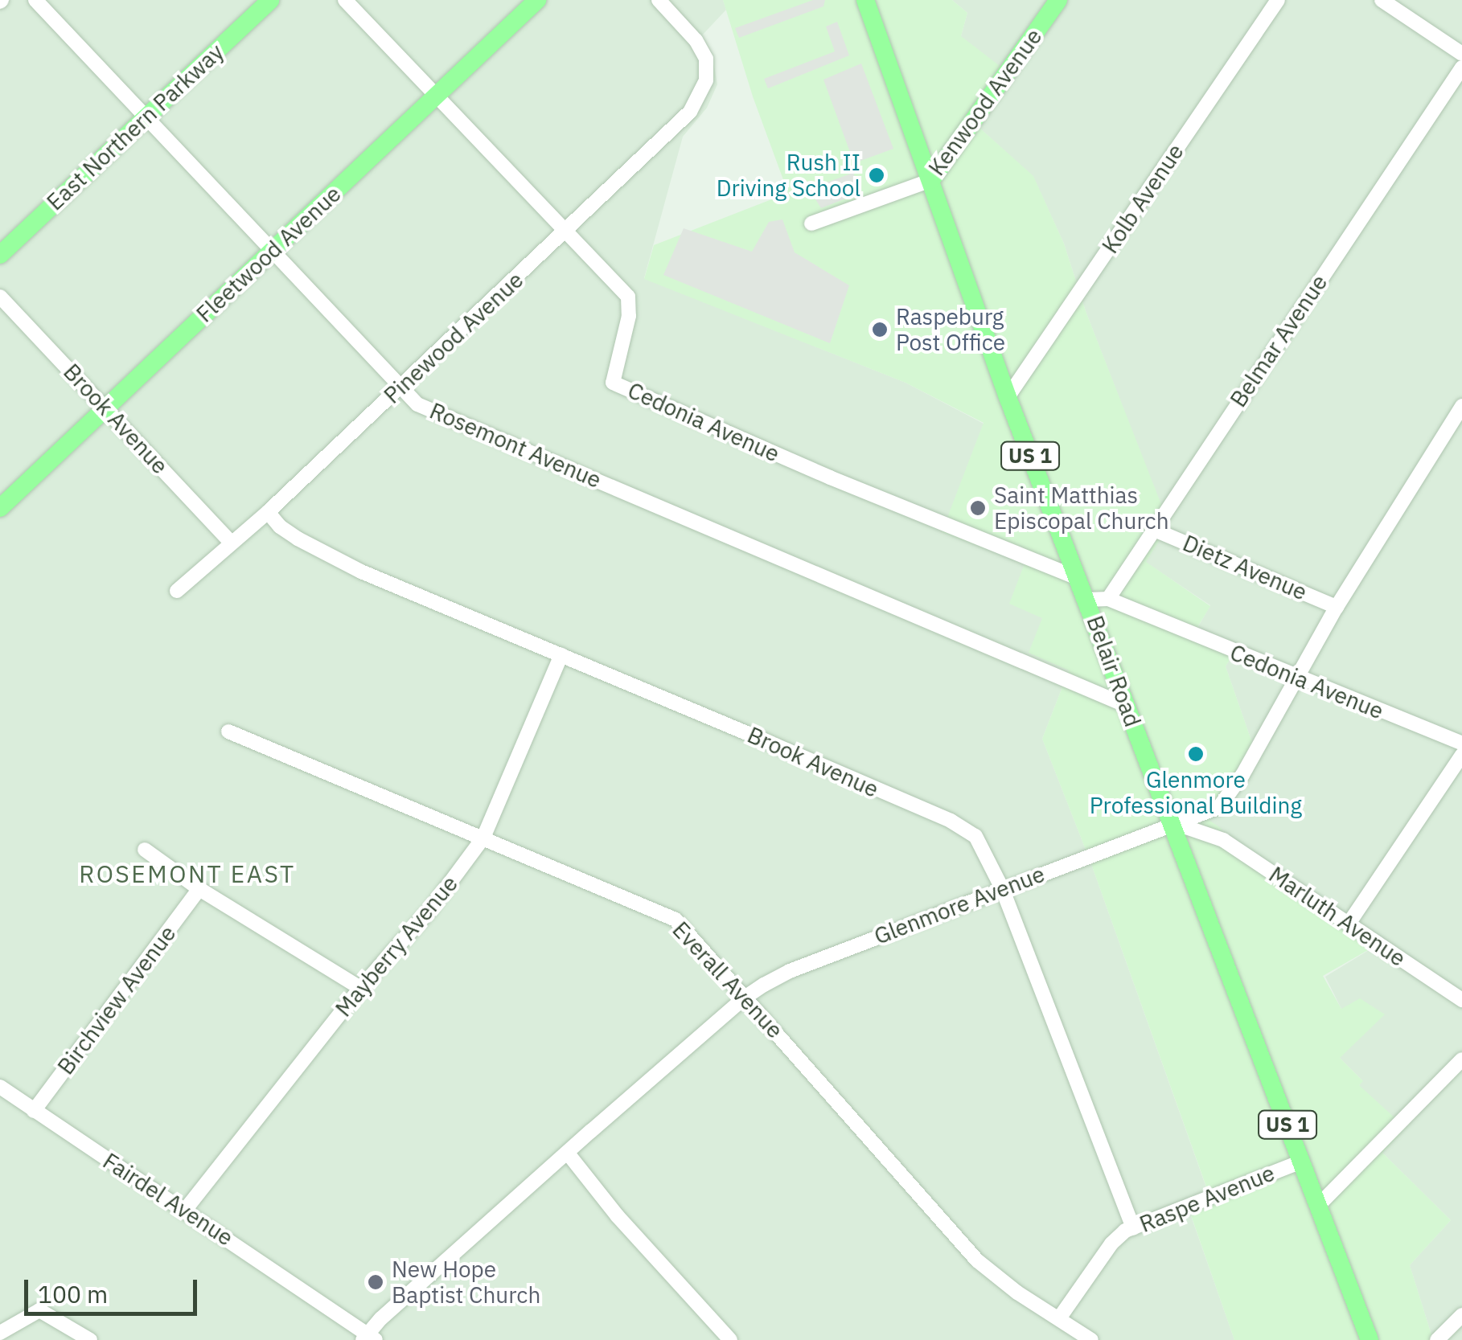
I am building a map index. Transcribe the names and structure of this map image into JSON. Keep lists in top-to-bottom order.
{
  "streets": {
    "main road": [
      "Kenwood Avenue",
      "East Northern Parkway",
      "Fleetwood Avenue",
      "US 1",
      "Belair Road"
    ],
    "street": [
      "Kolb Avenue",
      "Pinewood Avenue",
      "Belmar Avenue",
      "Brook Avenue",
      "Cedonia Avenue",
      "Rosemont Avenue",
      "Dietz Avenue",
      "Glenmore Avenue",
      "Marluth Avenue",
      "Mayberry Avenue",
      "Everall Avenue",
      "Birchview Avenue",
      "Raspe Avenue",
      "Fairdel Avenue"
    ]
  },
  "crossings": [
    ["Kenwood Avenue", "Belair Road"],
    ["East Northern Parkway", "Rosemont Avenue"],
    ["Kolb Avenue", "Belair Road"],
    ["Fleetwood Avenue", "Brook Avenue"],
    ["Fleetwood Avenue", "Cedonia Avenue"],
    ["Fleetwood Avenue", "Rosemont Avenue"],
    ["Pinewood Avenue", "Brook Avenue"],
    ["Pinewood Avenue", "Cedonia Avenue"],
    ["Pinewood Avenue", "Rosemont Avenue"],
    ["Belmar Avenue", "Cedonia Avenue"],
    ["Belmar Avenue", "Dietz Avenue"],
    ["Brook Avenue", "Glenmore Avenue"],
    ["Brook Avenue", "Mayberry Avenue"],
    ["Brook Avenue", "Raspe Avenue"],
    ["Cedonia Avenue", "Belair Road"],
    ["Rosemont Avenue", "Belair Road"],
    ["Belair Road", "Glenmore Avenue"],
    ["Belair Road", "Marluth Avenue"],
    ["Belair Road", "Raspe Avenue"],
    ["Glenmore Avenue", "Marluth Avenue"],
    ["Glenmore Avenue", "Everall Avenue"],
    ["Glenmore Avenue", "Fairdel Avenue"],
    ["Mayberry Avenue", "Everall Avenue"],
    ["Mayberry Avenue", "Fairdel Avenue"],
    ["Everall Avenue", "Raspe Avenue"],
    ["Birchview Avenue", "Fairdel Avenue"]
  ],
  "districts": ["ROSEMONT EAST"],
  "places": [
    "Rush II Driving School",
    "Raspeburg Post Office",
    "Saint Matthias Episcopal Church",
    "Glenmore Professional Building",
    "New Hope Baptist Church"
  ],
  "scale_bar": "100 m"
}
